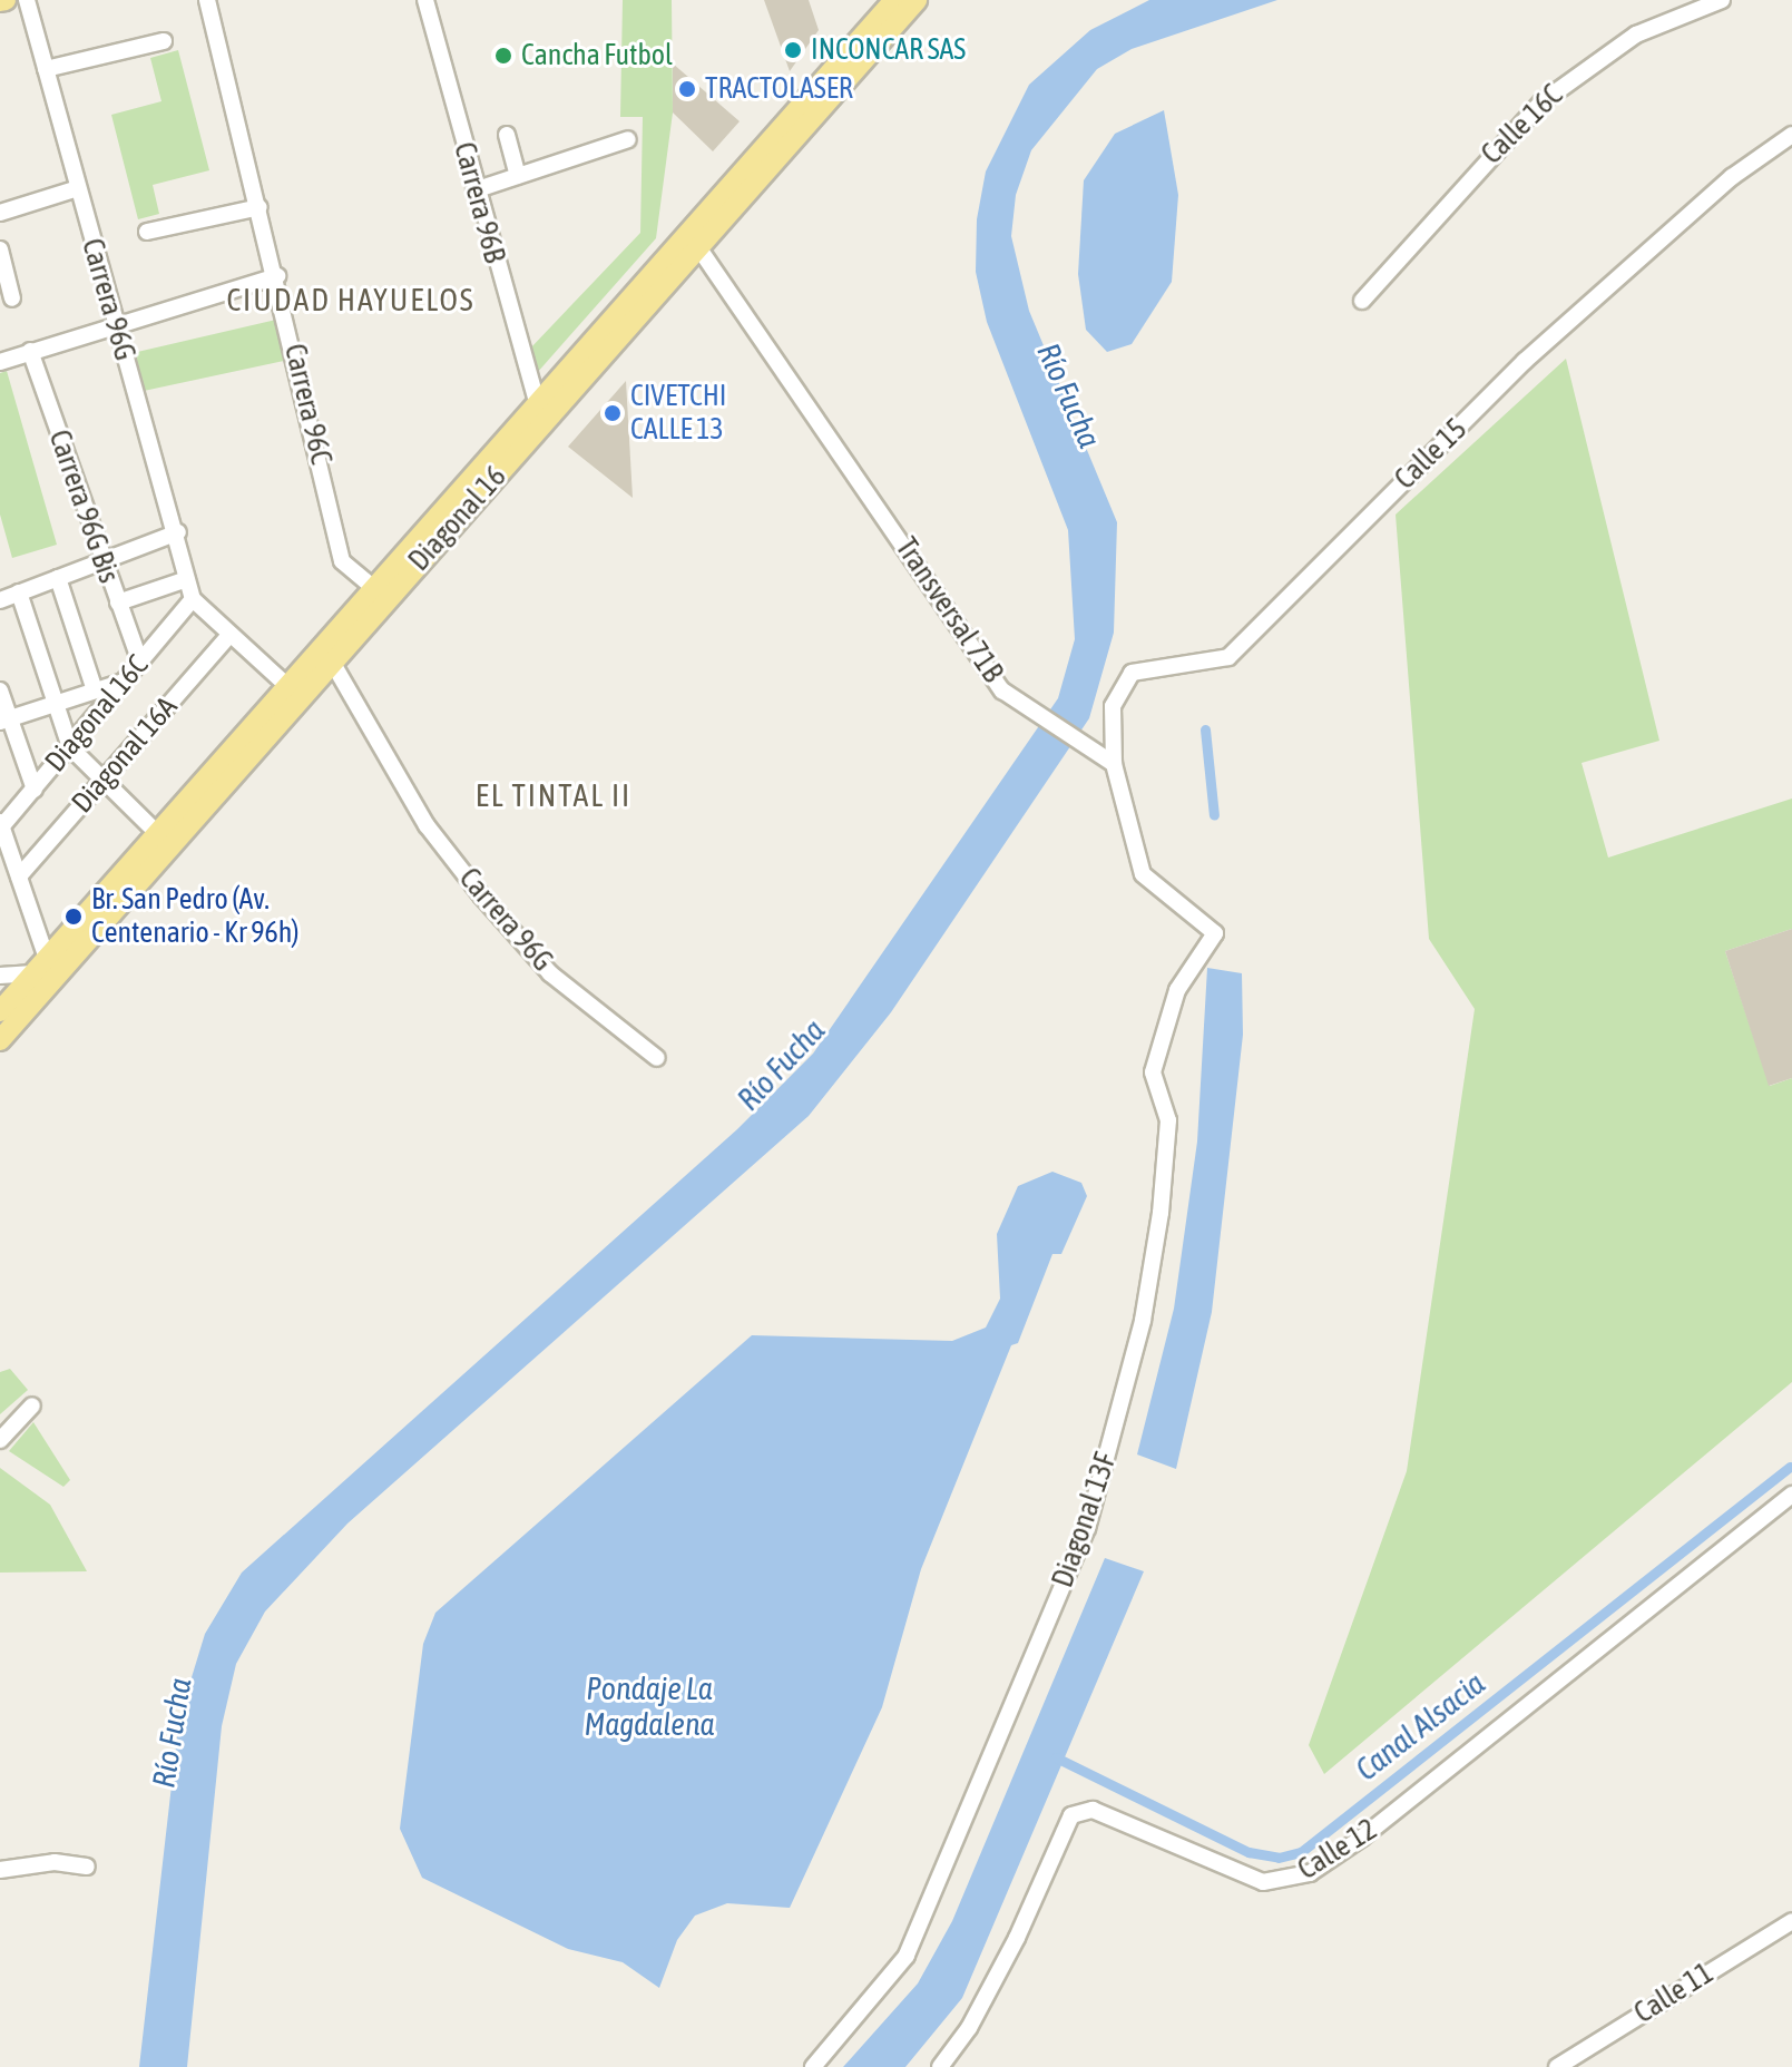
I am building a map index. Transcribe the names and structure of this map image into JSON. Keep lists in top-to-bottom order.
{
  "streets": {
    "main road": ["Diagonal 16"],
    "street": [
      "Calle 16C",
      "Carrera 96B",
      "Carrera 96G",
      "Carrera 96C",
      "Calle 15",
      "Carrera 96G Bis",
      "Transversal 71B",
      "Diagonal 16C",
      "Diagonal 16A",
      "Diagonal 13F",
      "Calle 12",
      "Calle 11"
    ]
  },
  "crossings": [
    ["Carrera 96B", "Diagonal 16"],
    ["Carrera 96G", "Diagonal 16"],
    ["Carrera 96G", "Diagonal 16C"],
    ["Carrera 96C", "Diagonal 16"],
    ["Calle 15", "Transversal 71B"],
    ["Calle 15", "Diagonal 13F"],
    ["Carrera 96G Bis", "Diagonal 16C"],
    ["Diagonal 16", "Transversal 71B"],
    ["Transversal 71B", "Diagonal 13F"]
  ],
  "districts": ["CIUDAD HAYUELOS", "EL TINTAL II"],
  "water": ["Río Fucha", "Pondaje La Magdalena", "Canal Alsacia"],
  "places": [
    "INCONCAR SAS",
    "Cancha Futbol",
    "TRACTOLASER",
    "CIVETCHI CALLE 13",
    "Br. San Pedro (Av. Centenario - Kr 96h)"
  ]
}
